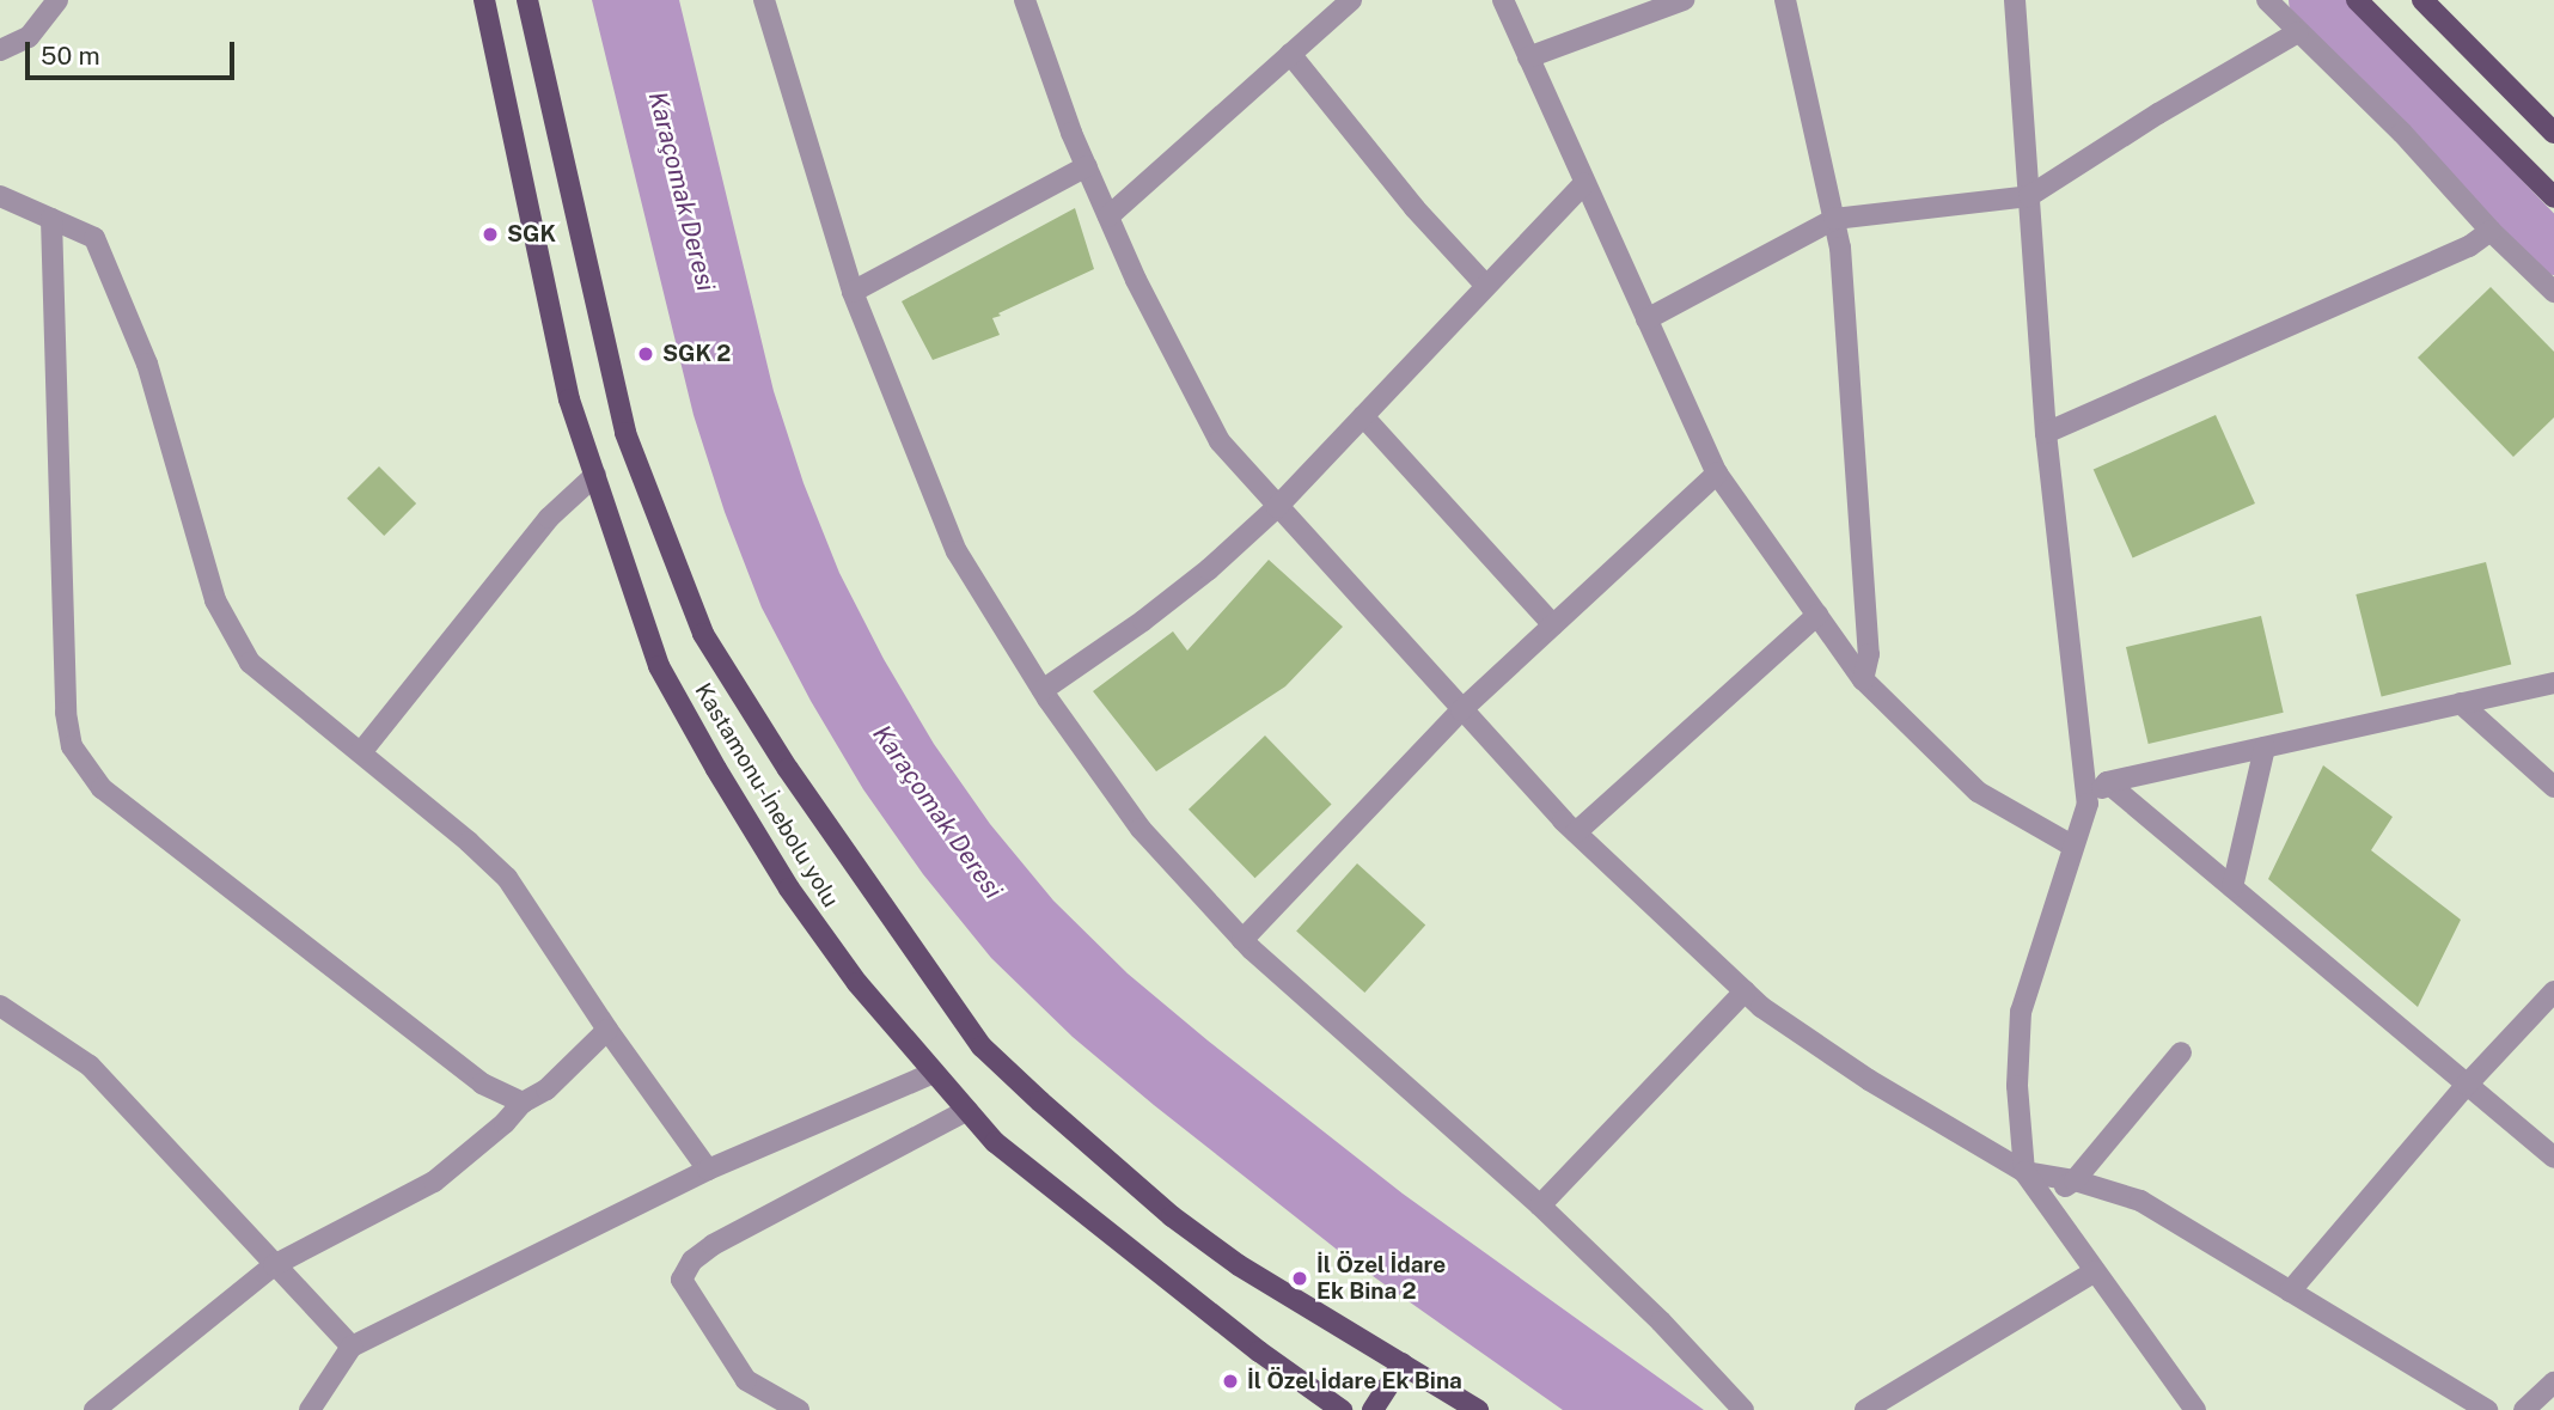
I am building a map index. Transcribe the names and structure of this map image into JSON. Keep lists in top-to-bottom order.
{
  "streets": {
    "main road": ["Kastamonu-İnebolu yolu"]
  },
  "water": ["Karaçomak Deresi"],
  "places": [
    "SGK",
    "SGK 2",
    "İl Özel İdare Ek Bina 2",
    "İl Özel İdare Ek Bina"
  ],
  "scale_bar": "50 m"
}
